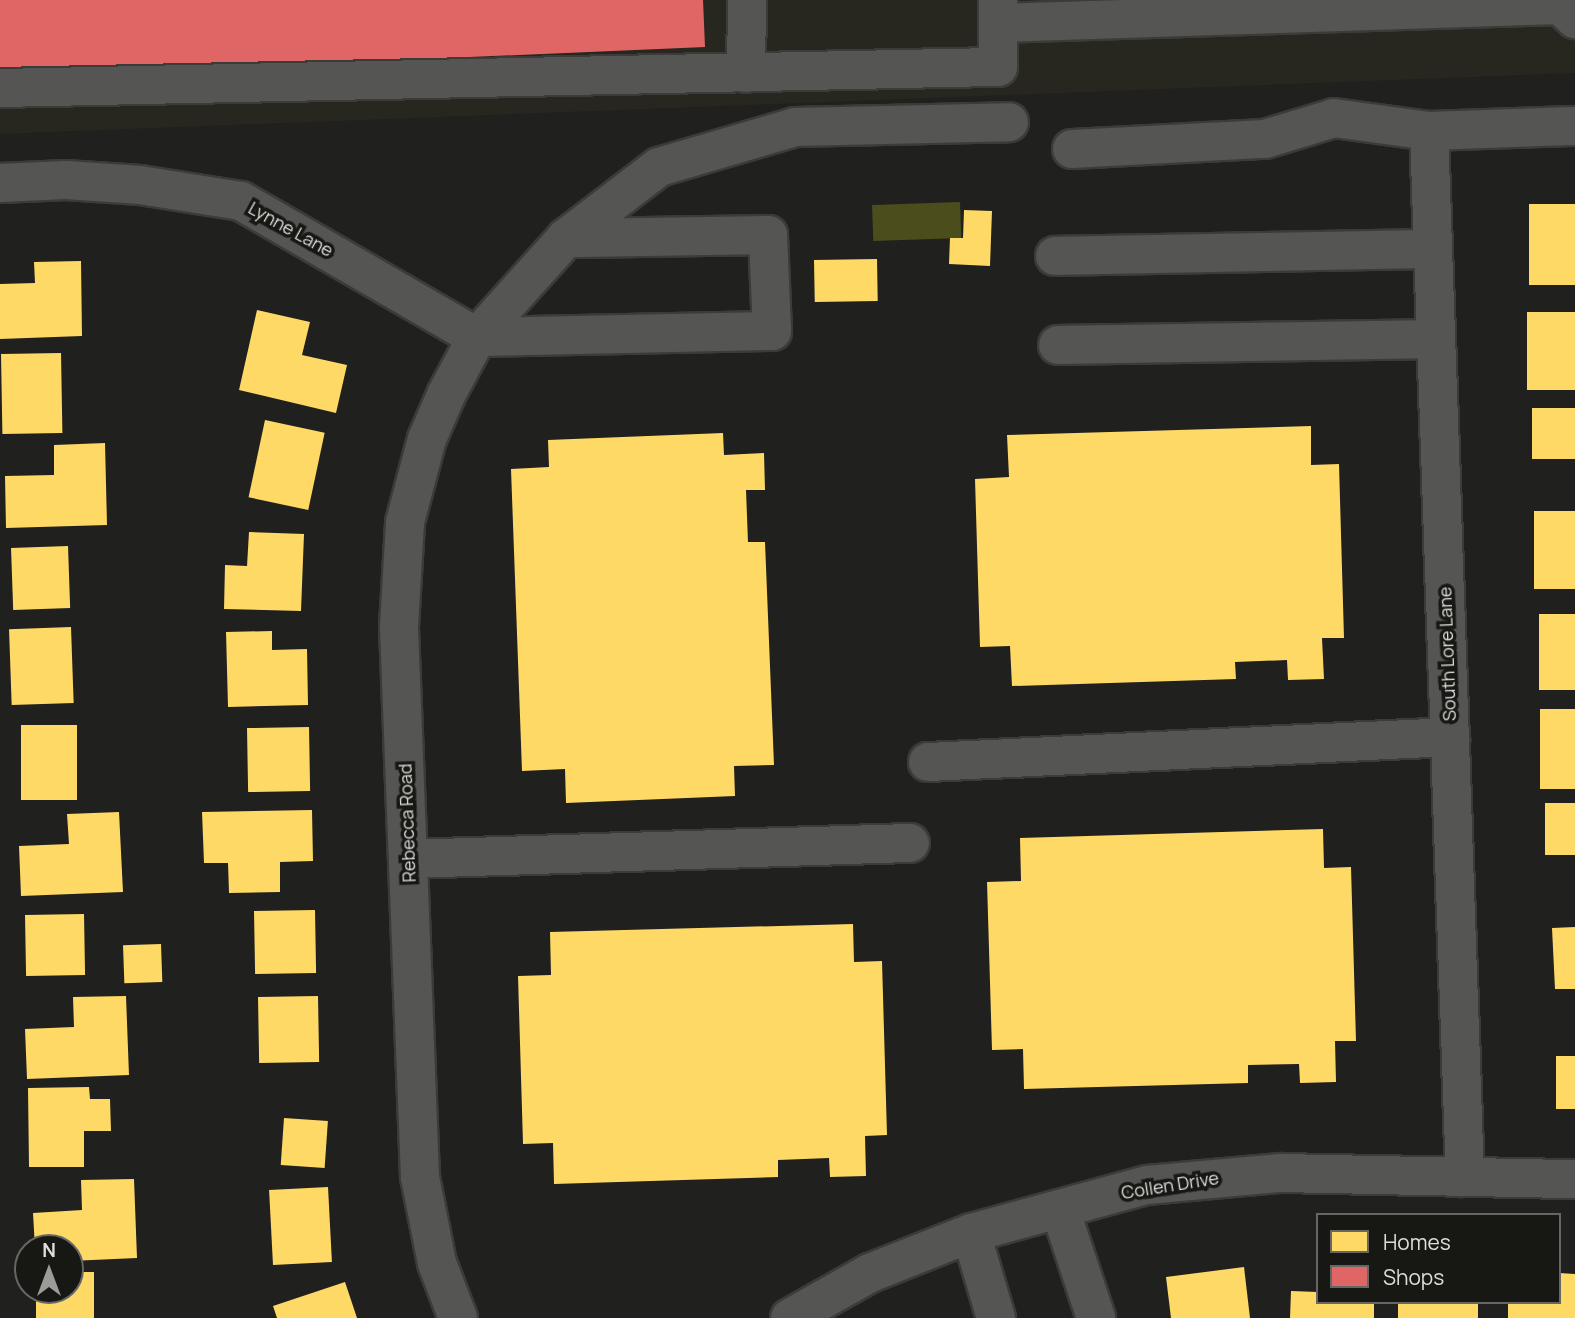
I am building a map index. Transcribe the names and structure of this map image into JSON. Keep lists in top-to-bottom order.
{
  "streets": {
    "street": [
      "Lynne Lane",
      "South Lore Lane",
      "Rebecca Road",
      "Collen Drive"
    ]
  },
  "crossings": [
    ["Lynne Lane", "Rebecca Road"],
    ["South Lore Lane", "Collen Drive"]
  ],
  "legend": ["Homes", "Shops"],
  "north": "top"
}
